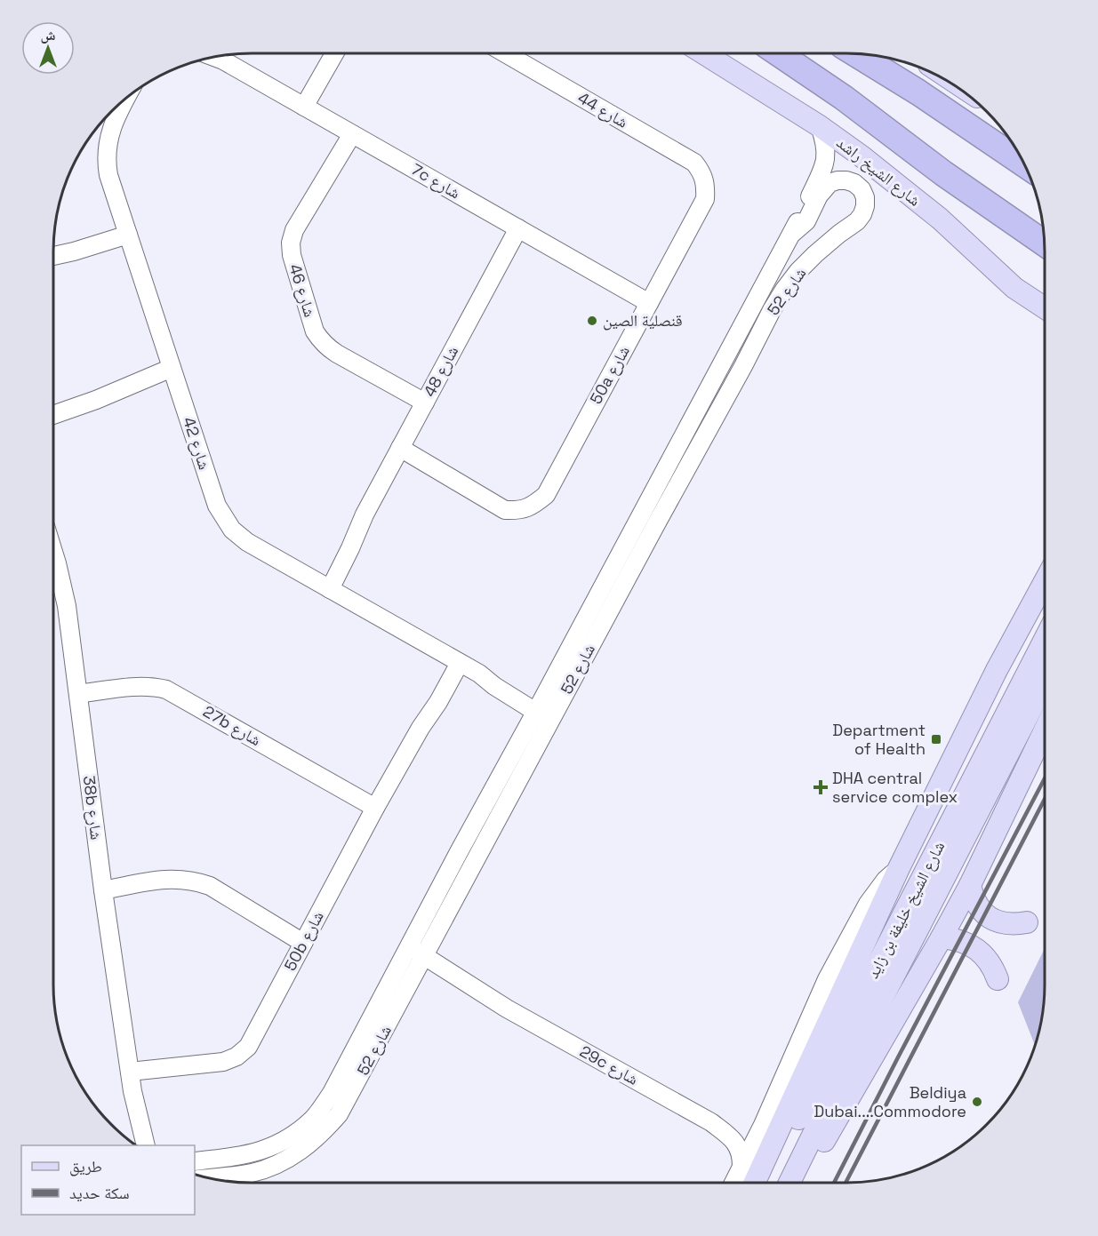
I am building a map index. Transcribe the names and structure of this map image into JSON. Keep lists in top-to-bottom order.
{
  "streets": {
    "main road": ["شارع الشيخ راشد", "شارع الشيخ خليفة بن زايد"],
    "street": [
      "شارع 44",
      "7c شارع",
      "شارع 46",
      "شارع 52",
      "شارع 48",
      "50a شارع",
      "شارع 42",
      "27b شارع",
      "38b شارع",
      "50b شارع",
      "29c شارع"
    ]
  },
  "crossings": [
    ["شارع 44", "50a شارع"],
    ["شارع الشيخ راشد", "شارع 52"],
    ["7c شارع", "شارع 46"],
    ["7c شارع", "شارع 48"],
    ["7c شارع", "50a شارع"],
    ["شارع 46", "شارع 48"],
    ["شارع 52", "شارع 42"],
    ["شارع 52", "29c شارع"],
    ["شارع 48", "50a شارع"],
    ["شارع 48", "شارع 42"],
    ["شارع 42", "50b شارع"],
    ["27b شارع", "38b شارع"],
    ["27b شارع", "50b شارع"],
    ["38b شارع", "50b شارع"]
  ],
  "places": {
    "other": ["قنصلية الصين", "Beldiya Dubai....Commodore"],
    "transit": ["Department of Health"],
    "health": ["DHA central service complex"]
  },
  "legend": ["طريق", "سكة حديد"],
  "north": "top"
}
